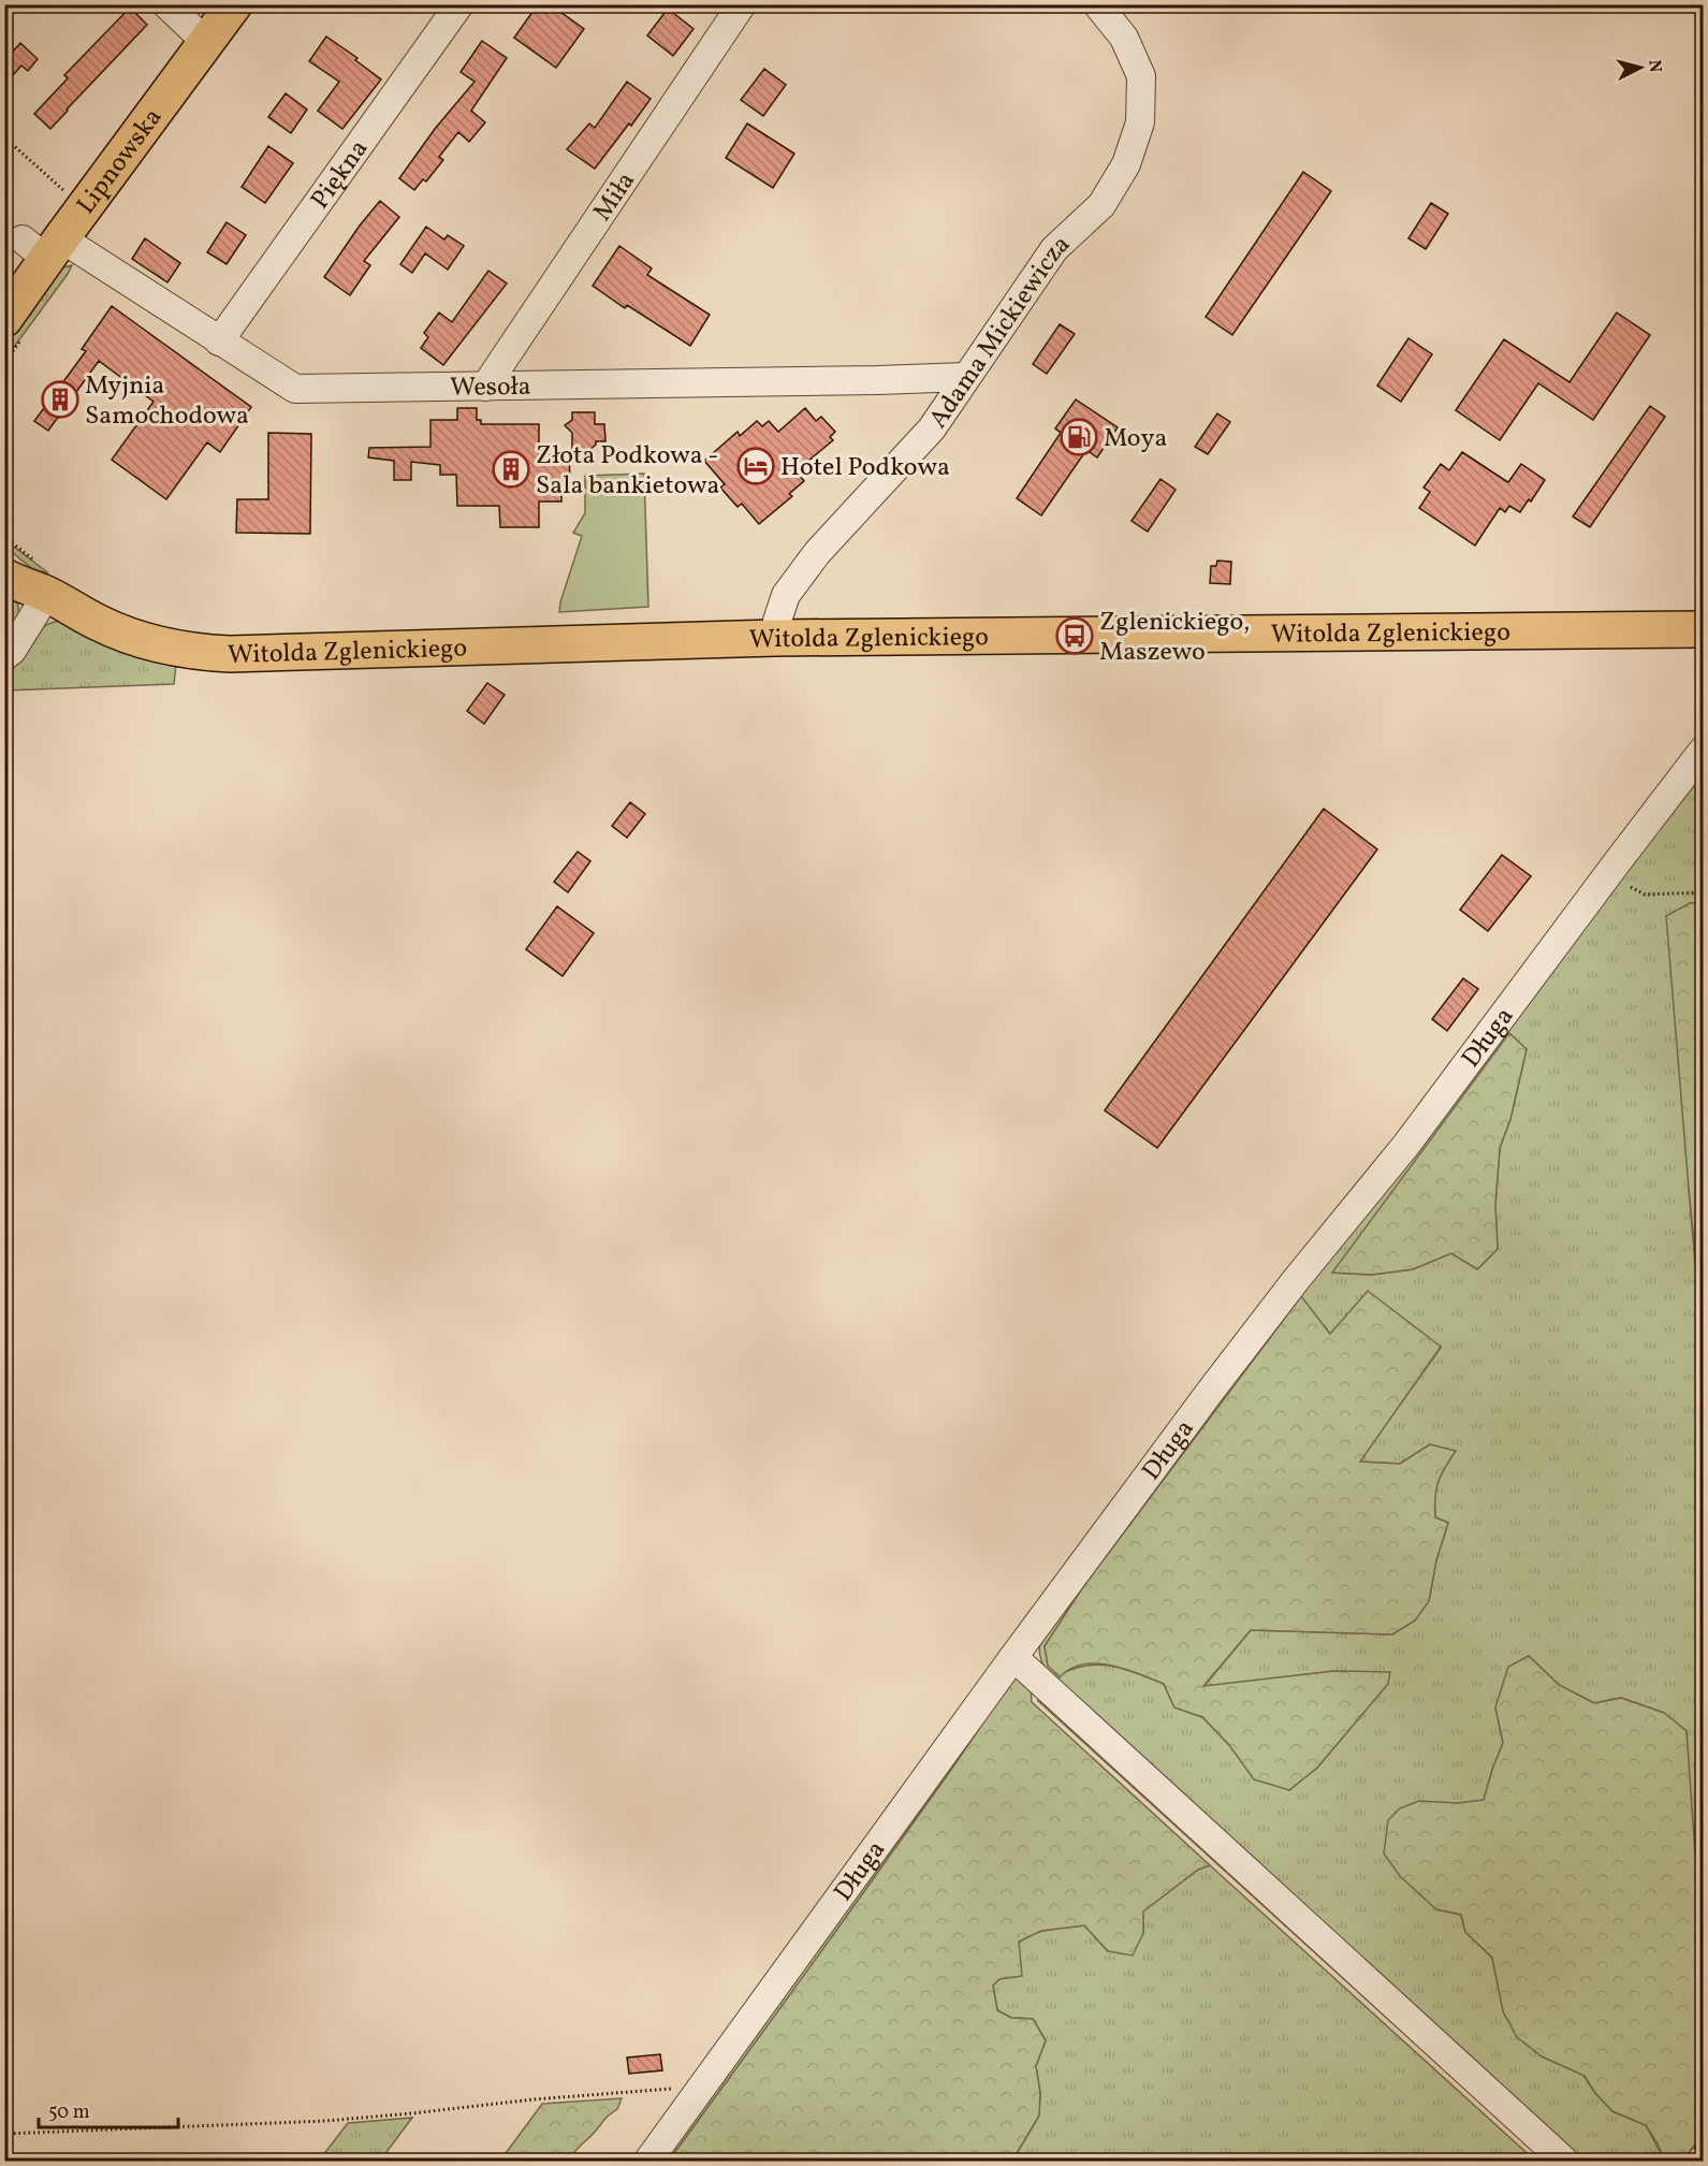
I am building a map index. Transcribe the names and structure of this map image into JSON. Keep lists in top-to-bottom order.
{
  "streets": {
    "main road": ["Lipnowska", "Witolda Zglenickiego"],
    "street": [
      "Piękna",
      "Miła",
      "Adama Mickiewicza",
      "Wesoła",
      "Długa"
    ]
  },
  "crossings": [
    ["Lipnowska", "Wesoła"],
    ["Piękna", "Wesoła"],
    ["Miła", "Wesoła"],
    ["Adama Mickiewicza", "Wesoła"],
    ["Adama Mickiewicza", "Witolda Zglenickiego"]
  ],
  "places": {
    "building": ["Myjnia Samochodowa", "Złota Podkowa - Sala bankietowa"],
    "fuel station": ["Moya"],
    "hotel": ["Hotel Podkowa"],
    "bus stop": ["Zglenickiego, Maszewo"]
  },
  "scale_bar": "50 m",
  "north": "right"
}
